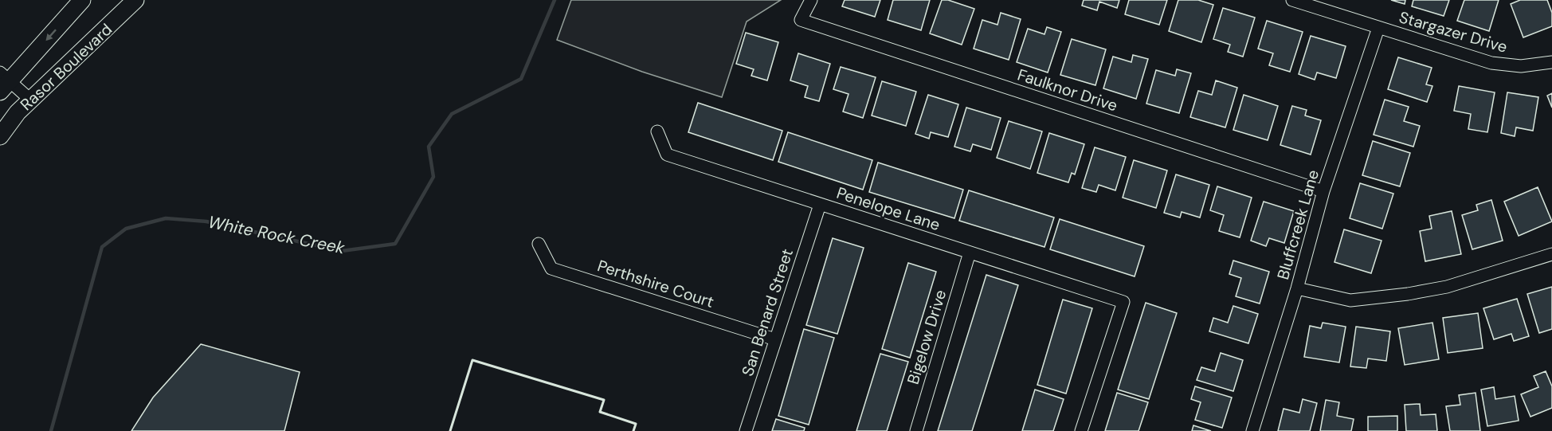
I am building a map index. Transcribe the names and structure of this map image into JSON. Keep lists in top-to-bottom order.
{
  "streets": {
    "main road": ["Rasor Boulevard"],
    "street": [
      "Stargazer Drive",
      "Faulknor Drive",
      "Penelope Lane",
      "Bluffcreek Lane",
      "Perthshire Court",
      "San Benard Street",
      "Bigelow Drive"
    ]
  },
  "crossings": [
    ["Stargazer Drive", "Bluffcreek Lane"],
    ["Faulknor Drive", "Bluffcreek Lane"],
    ["Penelope Lane", "San Benard Street"],
    ["Penelope Lane", "Bigelow Drive"],
    ["Perthshire Court", "San Benard Street"]
  ],
  "water": ["White Rock Creek"]
}
